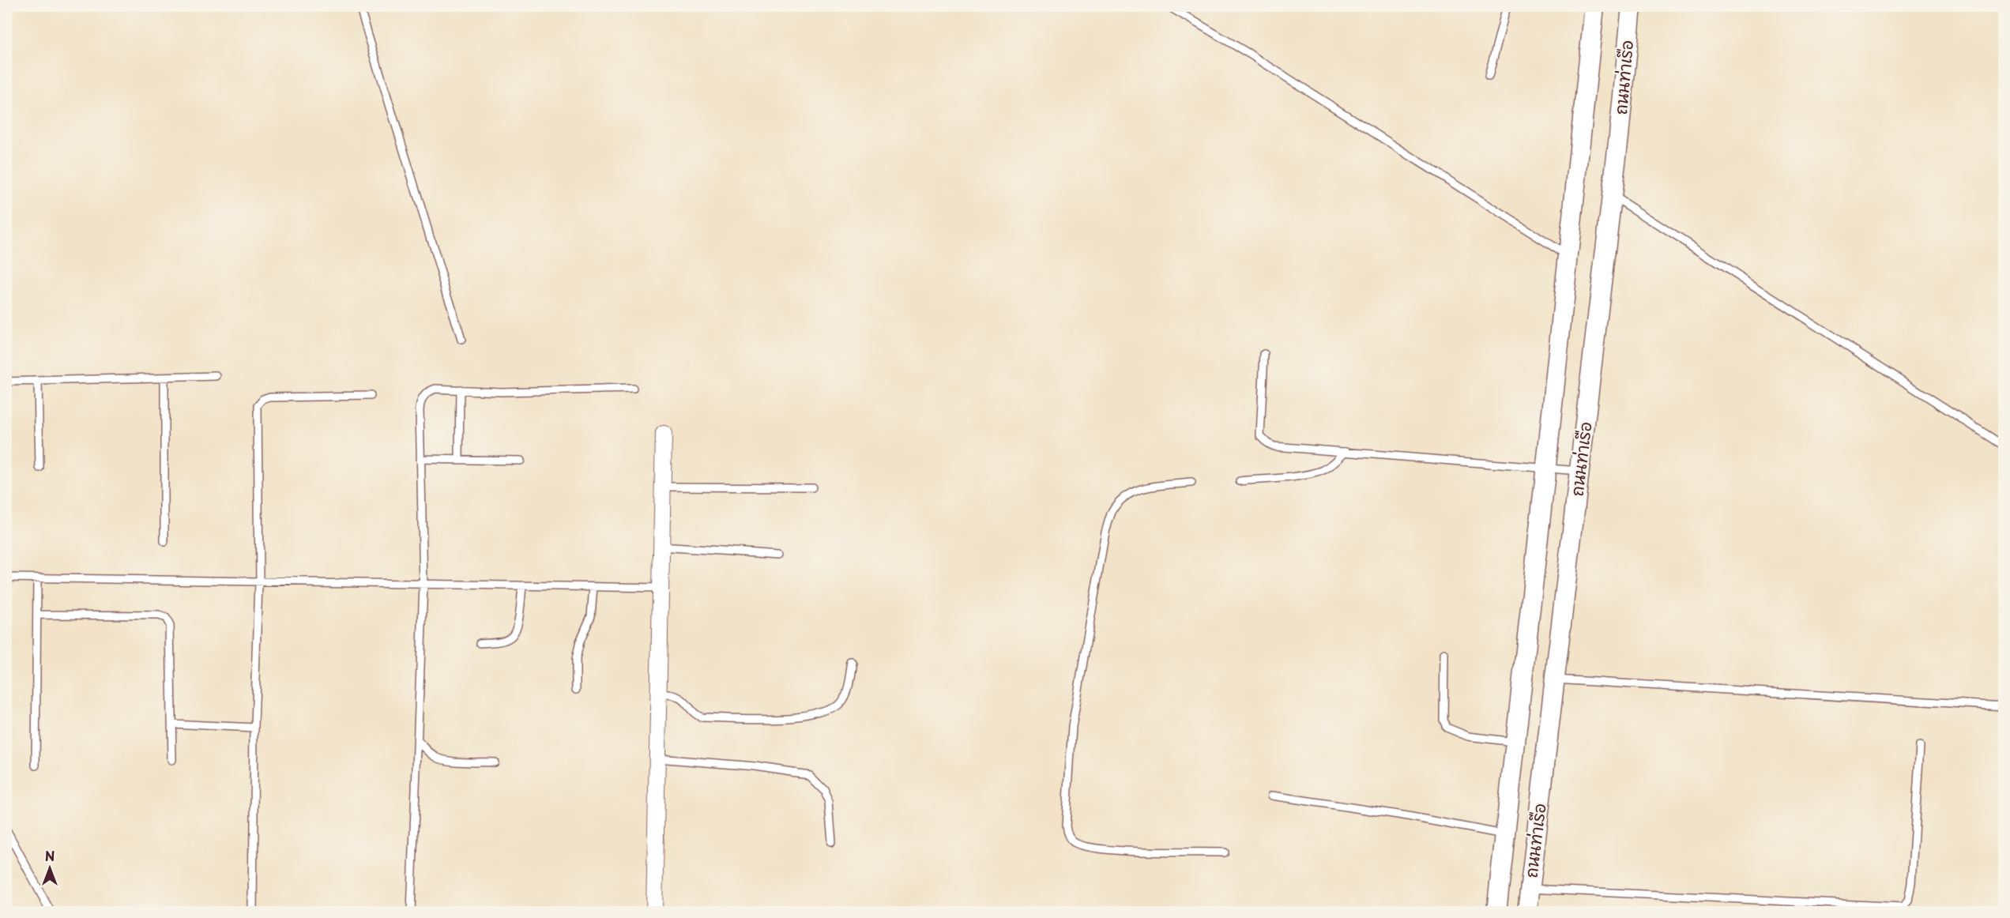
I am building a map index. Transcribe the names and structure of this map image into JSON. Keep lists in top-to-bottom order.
{
  "streets": {
    "street": ["ถนนท่าเรือ"]
  },
  "north": "top"
}
